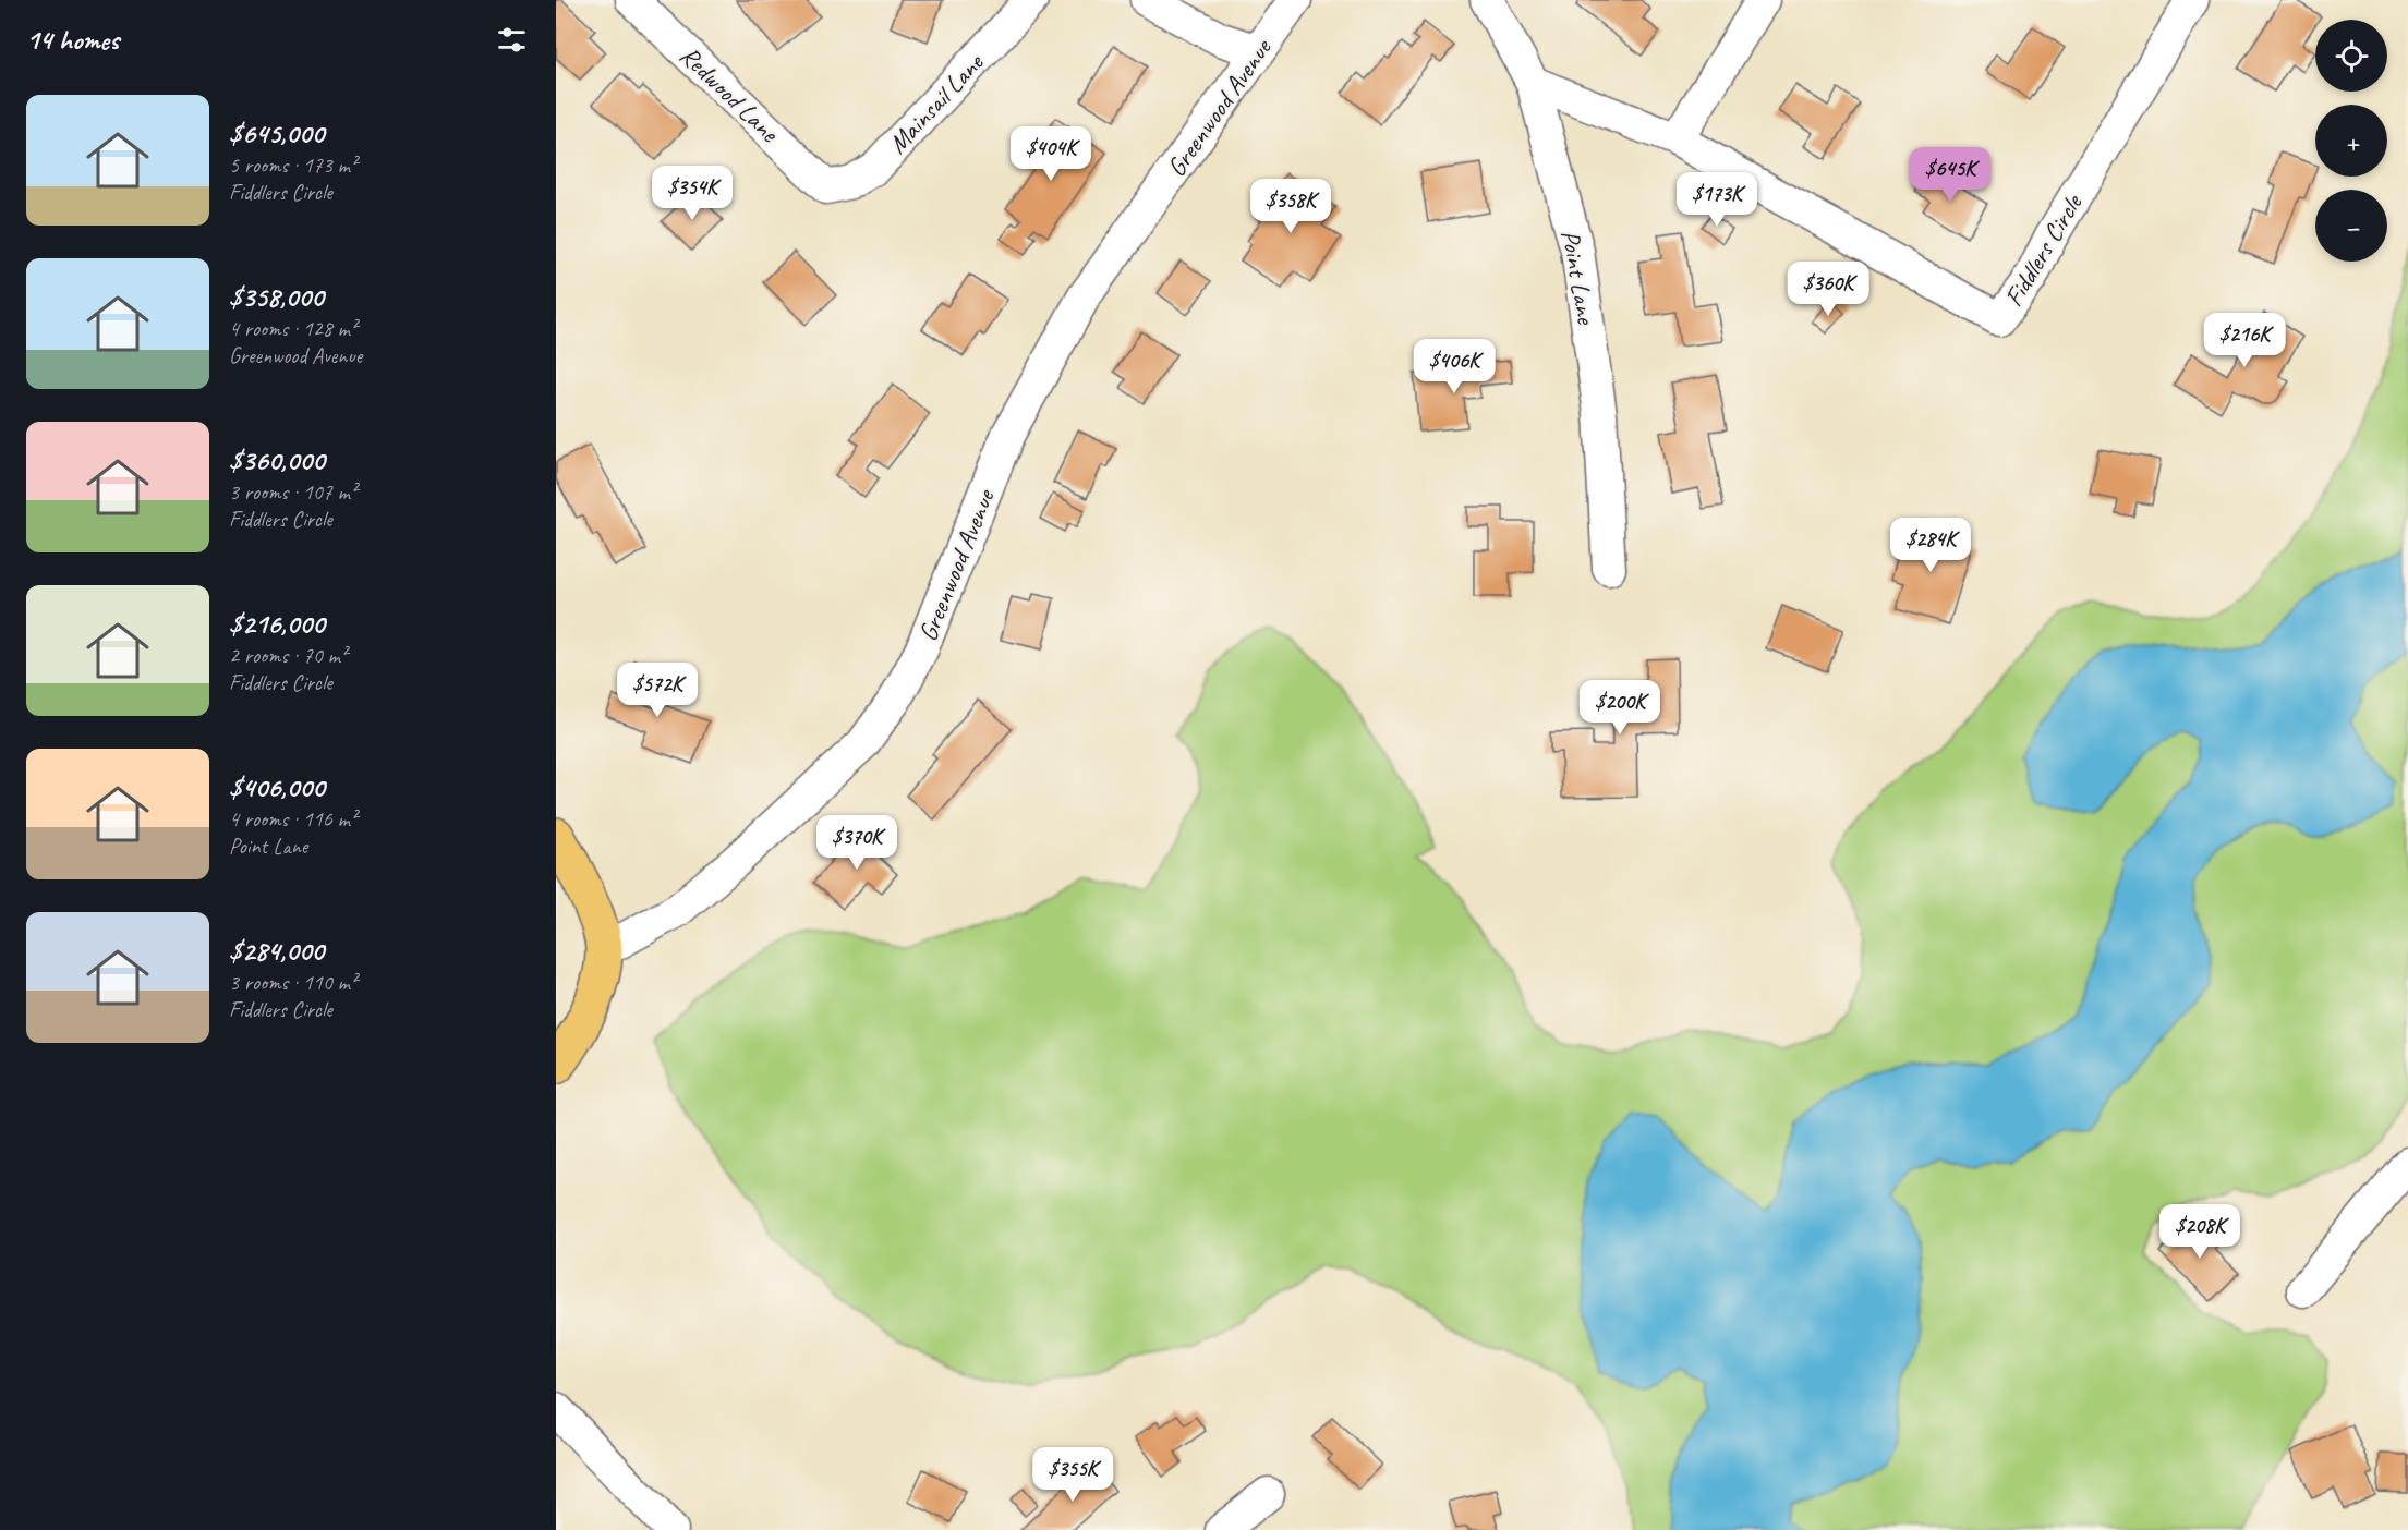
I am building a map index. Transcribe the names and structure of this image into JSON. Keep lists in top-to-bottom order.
{
  "streets": {
    "street": [
      "Redwood Lane",
      "Mainsail Lane",
      "Greenwood Avenue",
      "Fiddlers Circle",
      "Point Lane"
    ]
  },
  "crossings": [
    ["Redwood Lane", "Mainsail Lane"],
    ["Fiddlers Circle", "Point Lane"]
  ],
  "page": {
    "heading": "14 homes",
    "map_buttons": ["+", "−"],
    "list": [
      {
        "name": "$645,000",
        "note": "5 rooms · 173 m² · Fiddlers Circle"
      },
      {
        "name": "$358,000",
        "note": "4 rooms · 128 m² · Greenwood Avenue"
      },
      {
        "name": "$360,000",
        "note": "3 rooms · 107 m² · Fiddlers Circle"
      },
      {
        "name": "$216,000",
        "note": "2 rooms · 70 m² · Fiddlers Circle"
      },
      {
        "name": "$406,000",
        "note": "4 rooms · 116 m² · Point Lane"
      },
      {
        "name": "$284,000",
        "note": "3 rooms · 110 m² · Fiddlers Circle"
      }
    ],
    "price": [
      "$404K",
      "$645K",
      "$354K",
      "$173K",
      "$358K",
      "$360K",
      "$216K",
      "$406K",
      "$284K",
      "$572K",
      "$200K",
      "$370K",
      "$208K",
      "$355K"
    ]
  }
}
